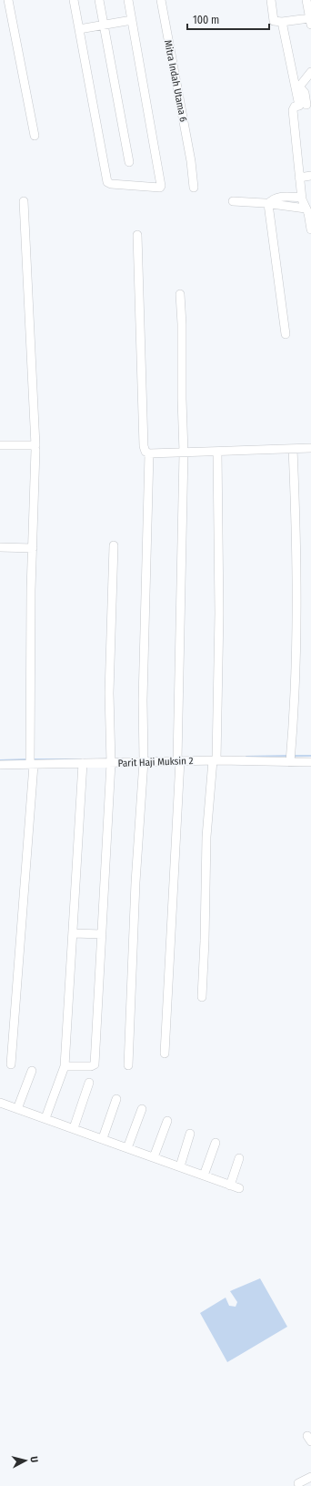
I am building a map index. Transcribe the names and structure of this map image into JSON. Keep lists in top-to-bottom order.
{
  "streets": {
    "street": ["Mitra Indah Utama 6", "Parit Haji Muksin 2"]
  },
  "scale_bar": "100 m",
  "north": "right"
}
